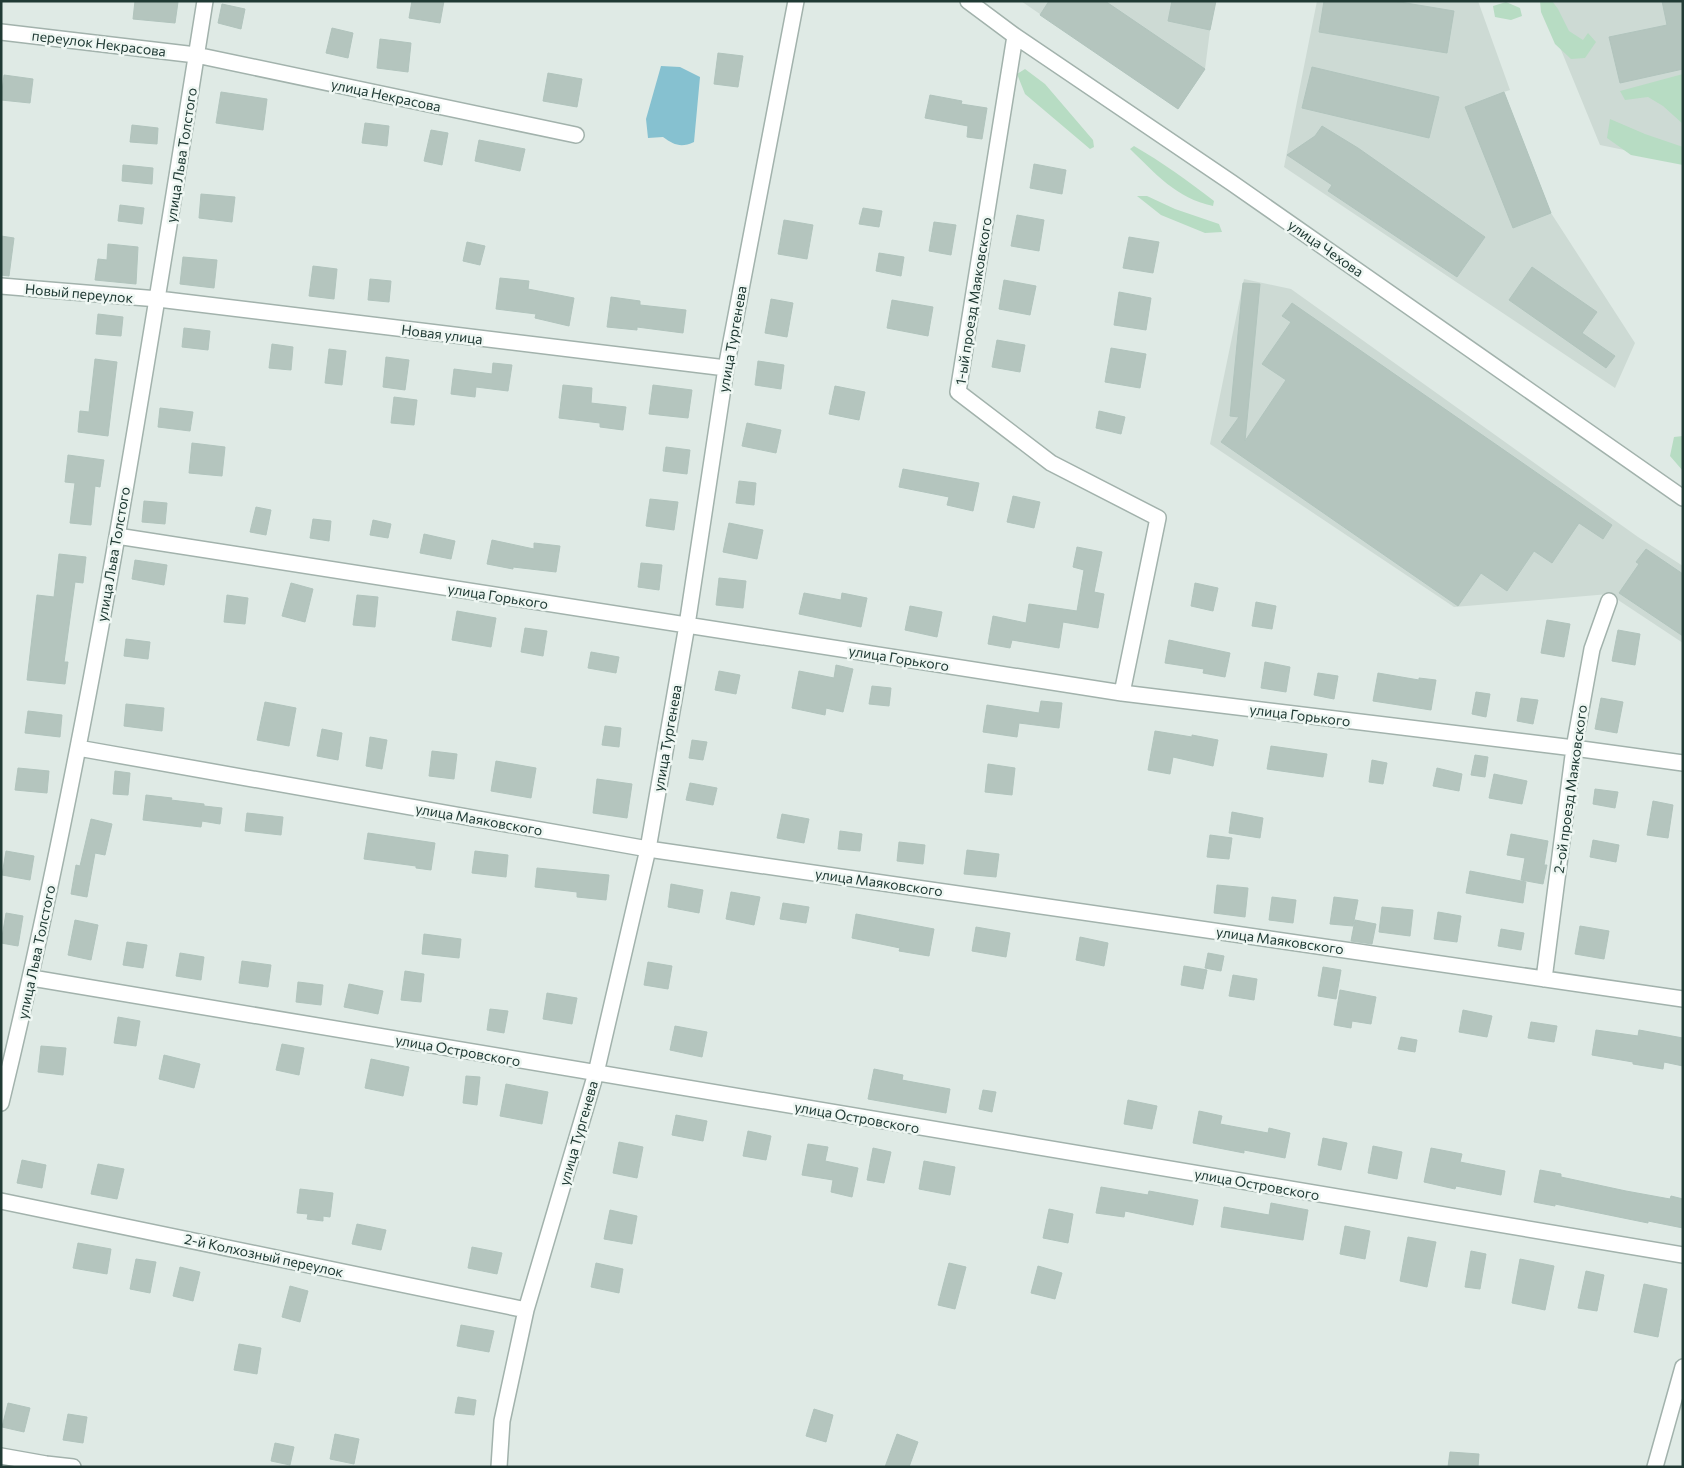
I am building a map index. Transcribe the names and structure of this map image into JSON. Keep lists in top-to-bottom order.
{
  "streets": {
    "street": [
      "переулок Некрасова",
      "улица Некрасова",
      "улица Льва Толстого",
      "улица Чехова",
      "Новый переулок",
      "1-ый проезд Маяковского",
      "Новая улица",
      "улица Тургенева",
      "улица Горького",
      "2-ой проезд Маяковского",
      "улица Маяковского",
      "улица Островского",
      "2-й Колхозный переулок"
    ]
  },
  "crossings": [
    ["переулок Некрасова", "улица Некрасова"],
    ["переулок Некрасова", "улица Льва Толстого"],
    ["улица Некрасова", "улица Льва Толстого"],
    ["улица Льва Толстого", "Новый переулок"],
    ["улица Льва Толстого", "Новая улица"],
    ["улица Льва Толстого", "улица Горького"],
    ["улица Льва Толстого", "улица Маяковского"],
    ["улица Льва Толстого", "улица Островского"],
    ["улица Чехова", "1-ый проезд Маяковского"],
    ["Новый переулок", "Новая улица"],
    ["1-ый проезд Маяковского", "улица Горького"],
    ["Новая улица", "улица Тургенева"],
    ["улица Тургенева", "улица Горького"],
    ["улица Тургенева", "улица Маяковского"],
    ["улица Тургенева", "улица Островского"],
    ["улица Тургенева", "2-й Колхозный переулок"],
    ["улица Горького", "2-ой проезд Маяковского"],
    ["2-ой проезд Маяковского", "улица Маяковского"]
  ]
}
